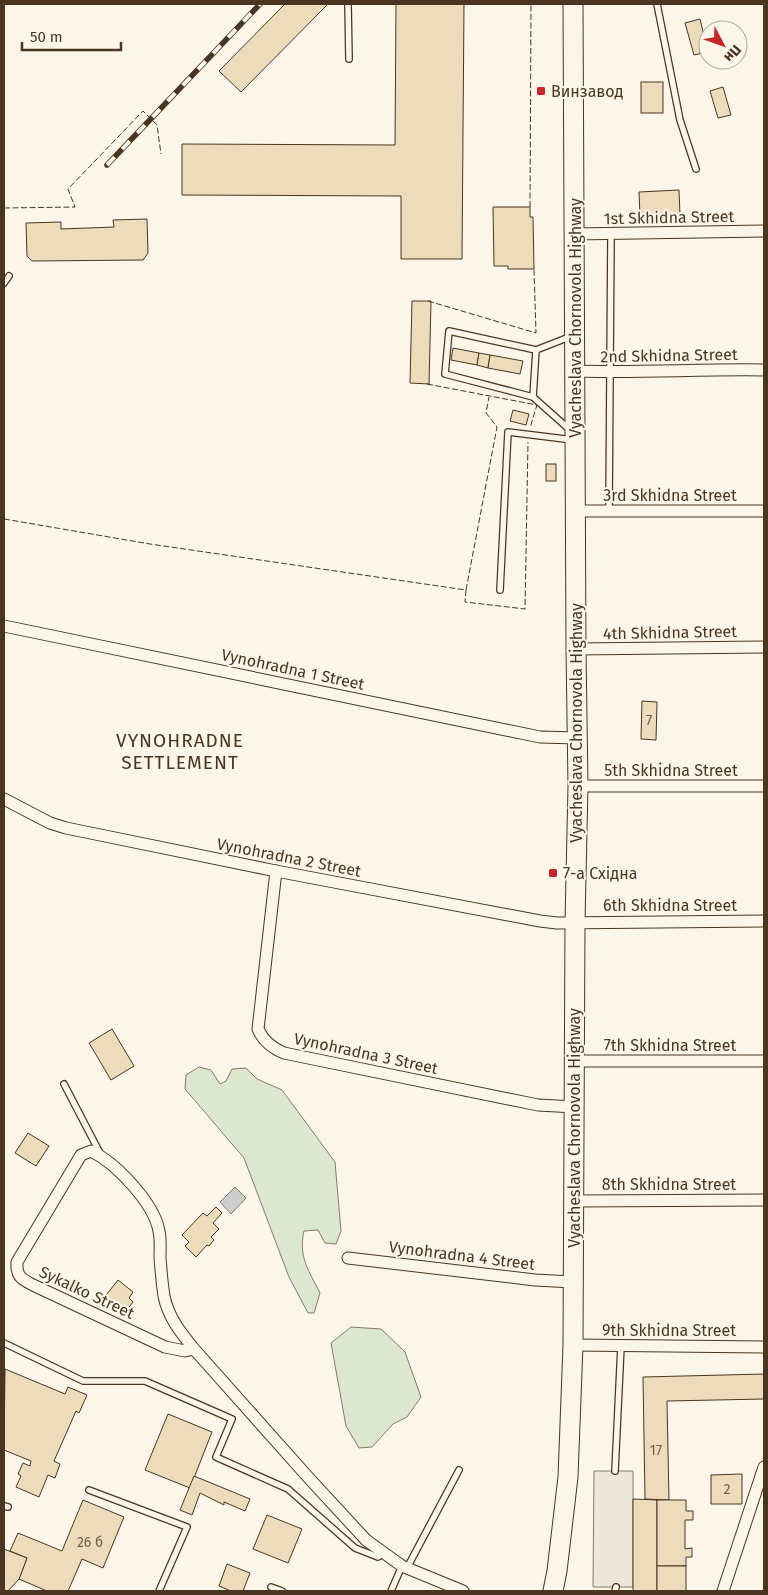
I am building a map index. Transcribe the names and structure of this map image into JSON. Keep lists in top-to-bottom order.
{
  "streets": {
    "main road": ["Vyacheslava Chornovola Highway"],
    "street": [
      "1st Skhidna Street",
      "2nd Skhidna Street",
      "3rd Skhidna Street",
      "4th Skhidna Street",
      "Vynohradna 1 Street",
      "5th Skhidna Street",
      "Vynohradna 2 Street",
      "6th Skhidna Street",
      "7th Skhidna Street",
      "Vynohradna 3 Street",
      "8th Skhidna Street",
      "Vynohradna 4 Street",
      "Sykalko Street",
      "9th Skhidna Street"
    ]
  },
  "crossings": [
    ["1st Skhidna Street", "Vyacheslava Chornovola Highway"],
    ["Vyacheslava Chornovola Highway", "2nd Skhidna Street"],
    ["Vyacheslava Chornovola Highway", "3rd Skhidna Street"],
    ["Vyacheslava Chornovola Highway", "4th Skhidna Street"],
    ["Vyacheslava Chornovola Highway", "Vynohradna 1 Street"],
    ["Vyacheslava Chornovola Highway", "5th Skhidna Street"],
    ["Vyacheslava Chornovola Highway", "Vynohradna 2 Street"],
    ["Vyacheslava Chornovola Highway", "6th Skhidna Street"],
    ["Vyacheslava Chornovola Highway", "7th Skhidna Street"],
    ["Vyacheslava Chornovola Highway", "Vynohradna 3 Street"],
    ["Vyacheslava Chornovola Highway", "8th Skhidna Street"],
    ["Vyacheslava Chornovola Highway", "Vynohradna 4 Street"],
    ["Vyacheslava Chornovola Highway", "9th Skhidna Street"],
    ["Vynohradna 2 Street", "6th Skhidna Street"],
    ["Vynohradna 2 Street", "Vynohradna 3 Street"]
  ],
  "districts": ["VYNOHRADNE SETTLEMENT"],
  "places": {
    "transit": ["Винзавод", "7-а Східна"]
  },
  "house_numbers": [
    "7",
    "17",
    "2",
    "26 б"
  ],
  "scale_bar": "50 m",
  "north": "bottom right"
}
